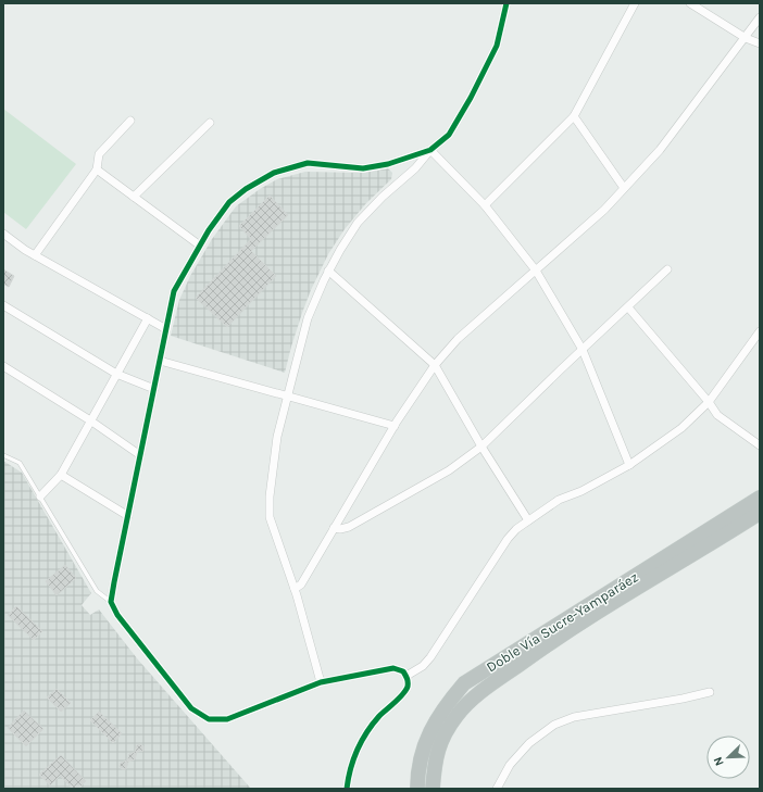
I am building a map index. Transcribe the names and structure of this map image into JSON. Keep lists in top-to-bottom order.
{
  "streets": {
    "highway": ["Doble Vía Sucre-Yamparáez"]
  },
  "north": "bottom left"
}
